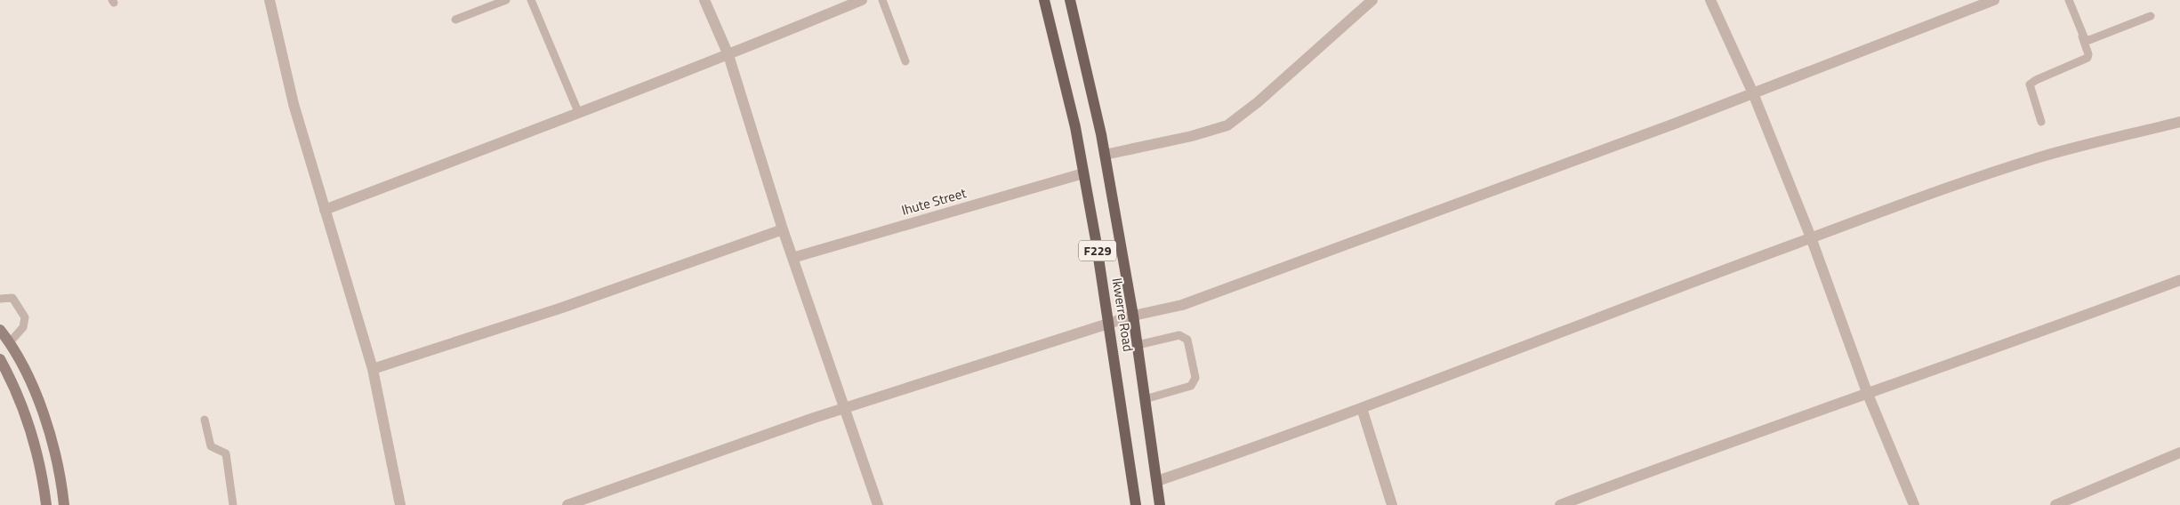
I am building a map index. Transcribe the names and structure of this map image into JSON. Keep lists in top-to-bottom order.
{
  "streets": {
    "main road": ["F229", "Ikwerre Road"],
    "street": ["Ihute Street"]
  },
  "crossings": [
    ["Ihute Street", "Ikwerre Road"]
  ]
}
